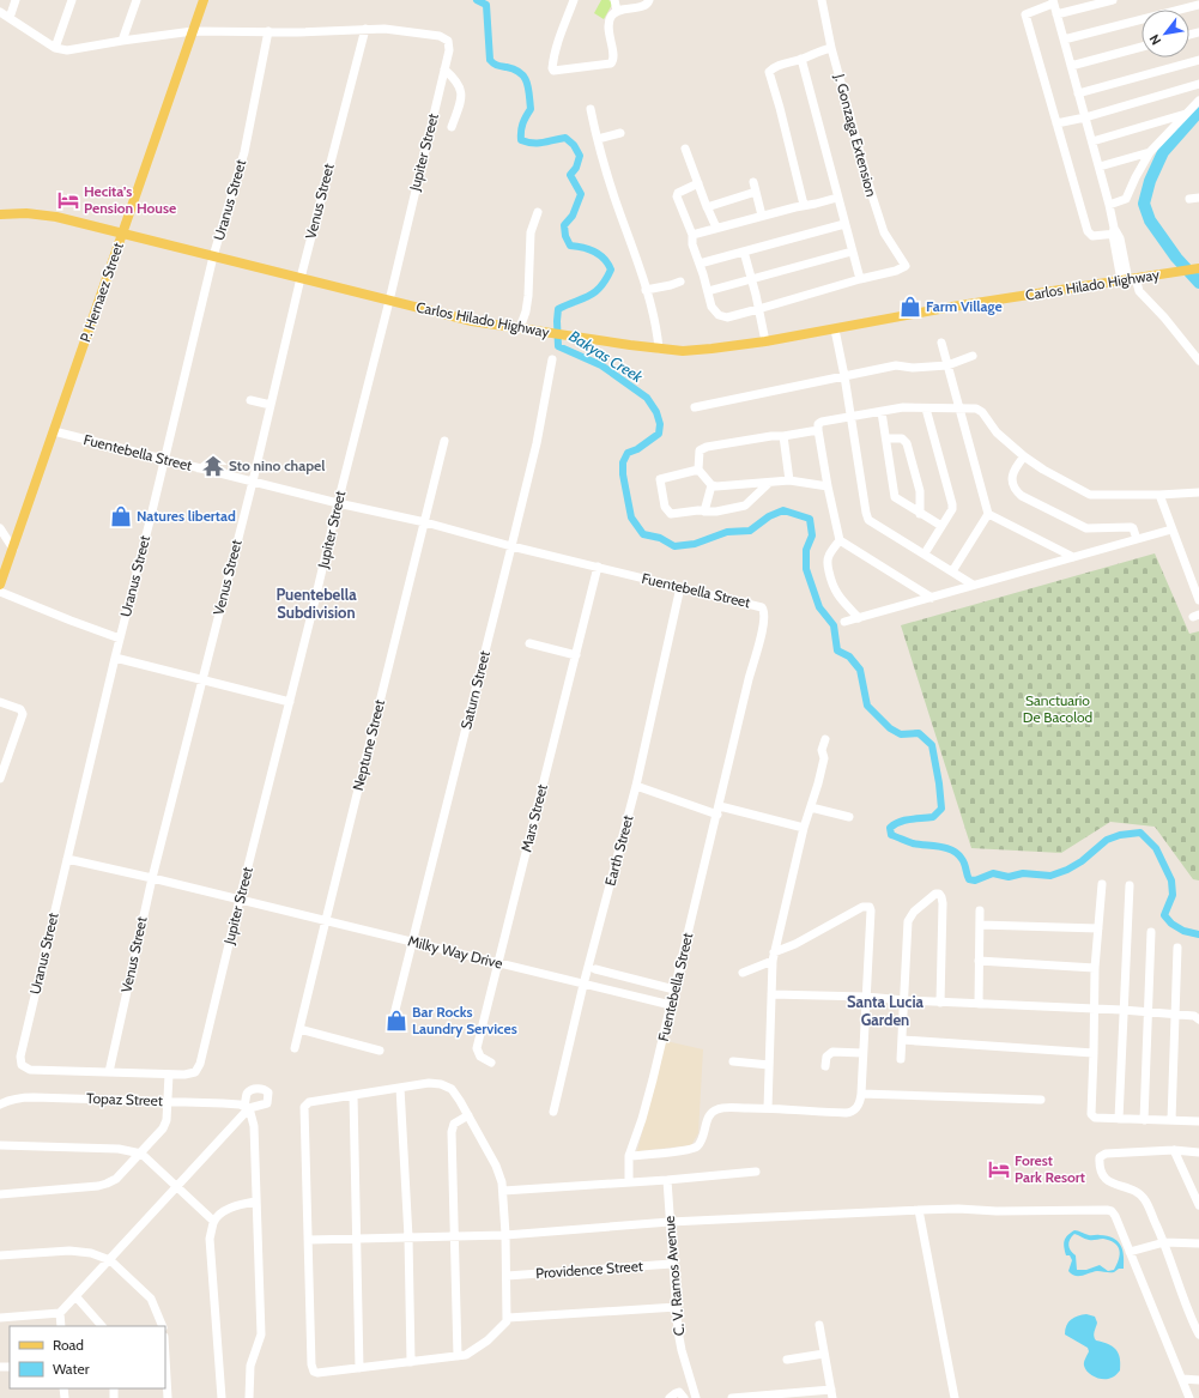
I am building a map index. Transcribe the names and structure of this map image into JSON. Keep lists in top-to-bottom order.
{
  "streets": {
    "main road": ["Carlos Hilado Highway", "P. Hernaez Street"],
    "street": [
      "J. Gonzaga Extension",
      "Jupiter Street",
      "Uranus Street",
      "Venus Street",
      "Fuentebella Street",
      "Saturn Street",
      "Neptune Street",
      "Mars Street",
      "Earth Street",
      "Milky Way Drive",
      "Topaz Street",
      "Providence Street",
      "C. V. Ramos Avenue"
    ]
  },
  "crossings": [
    ["Jupiter Street", "Venus Street"],
    ["Jupiter Street", "Carlos Hilado Highway"],
    ["Jupiter Street", "Fuentebella Street"],
    ["Jupiter Street", "Milky Way Drive"],
    ["Uranus Street", "Venus Street"],
    ["Uranus Street", "Carlos Hilado Highway"],
    ["Uranus Street", "Fuentebella Street"],
    ["Uranus Street", "Milky Way Drive"],
    ["Venus Street", "Carlos Hilado Highway"],
    ["Venus Street", "Fuentebella Street"],
    ["Venus Street", "Milky Way Drive"],
    ["Carlos Hilado Highway", "P. Hernaez Street"],
    ["P. Hernaez Street", "Fuentebella Street"],
    ["Fuentebella Street", "Saturn Street"],
    ["Fuentebella Street", "Neptune Street"],
    ["Fuentebella Street", "Mars Street"],
    ["Fuentebella Street", "Earth Street"],
    ["Fuentebella Street", "Milky Way Drive"],
    ["Saturn Street", "Milky Way Drive"],
    ["Neptune Street", "Milky Way Drive"],
    ["Mars Street", "Milky Way Drive"],
    ["Earth Street", "Milky Way Drive"],
    ["Providence Street", "C. V. Ramos Avenue"]
  ],
  "districts": ["Puentebella Subdivision", "Santa Lucia Garden"],
  "water": ["Bakyas Creek"],
  "parks": ["Sanctuario De Bacolod"],
  "places": {
    "hotel": ["Hecita’s Pension House", "Forest Park Resort"],
    "shop": ["Farm Village", "Natures libertad", "Bar Rocks Laundry Services"],
    "temple": ["Sto nino chapel"]
  },
  "legend": ["Road", "Water"],
  "north": "bottom left"
}
